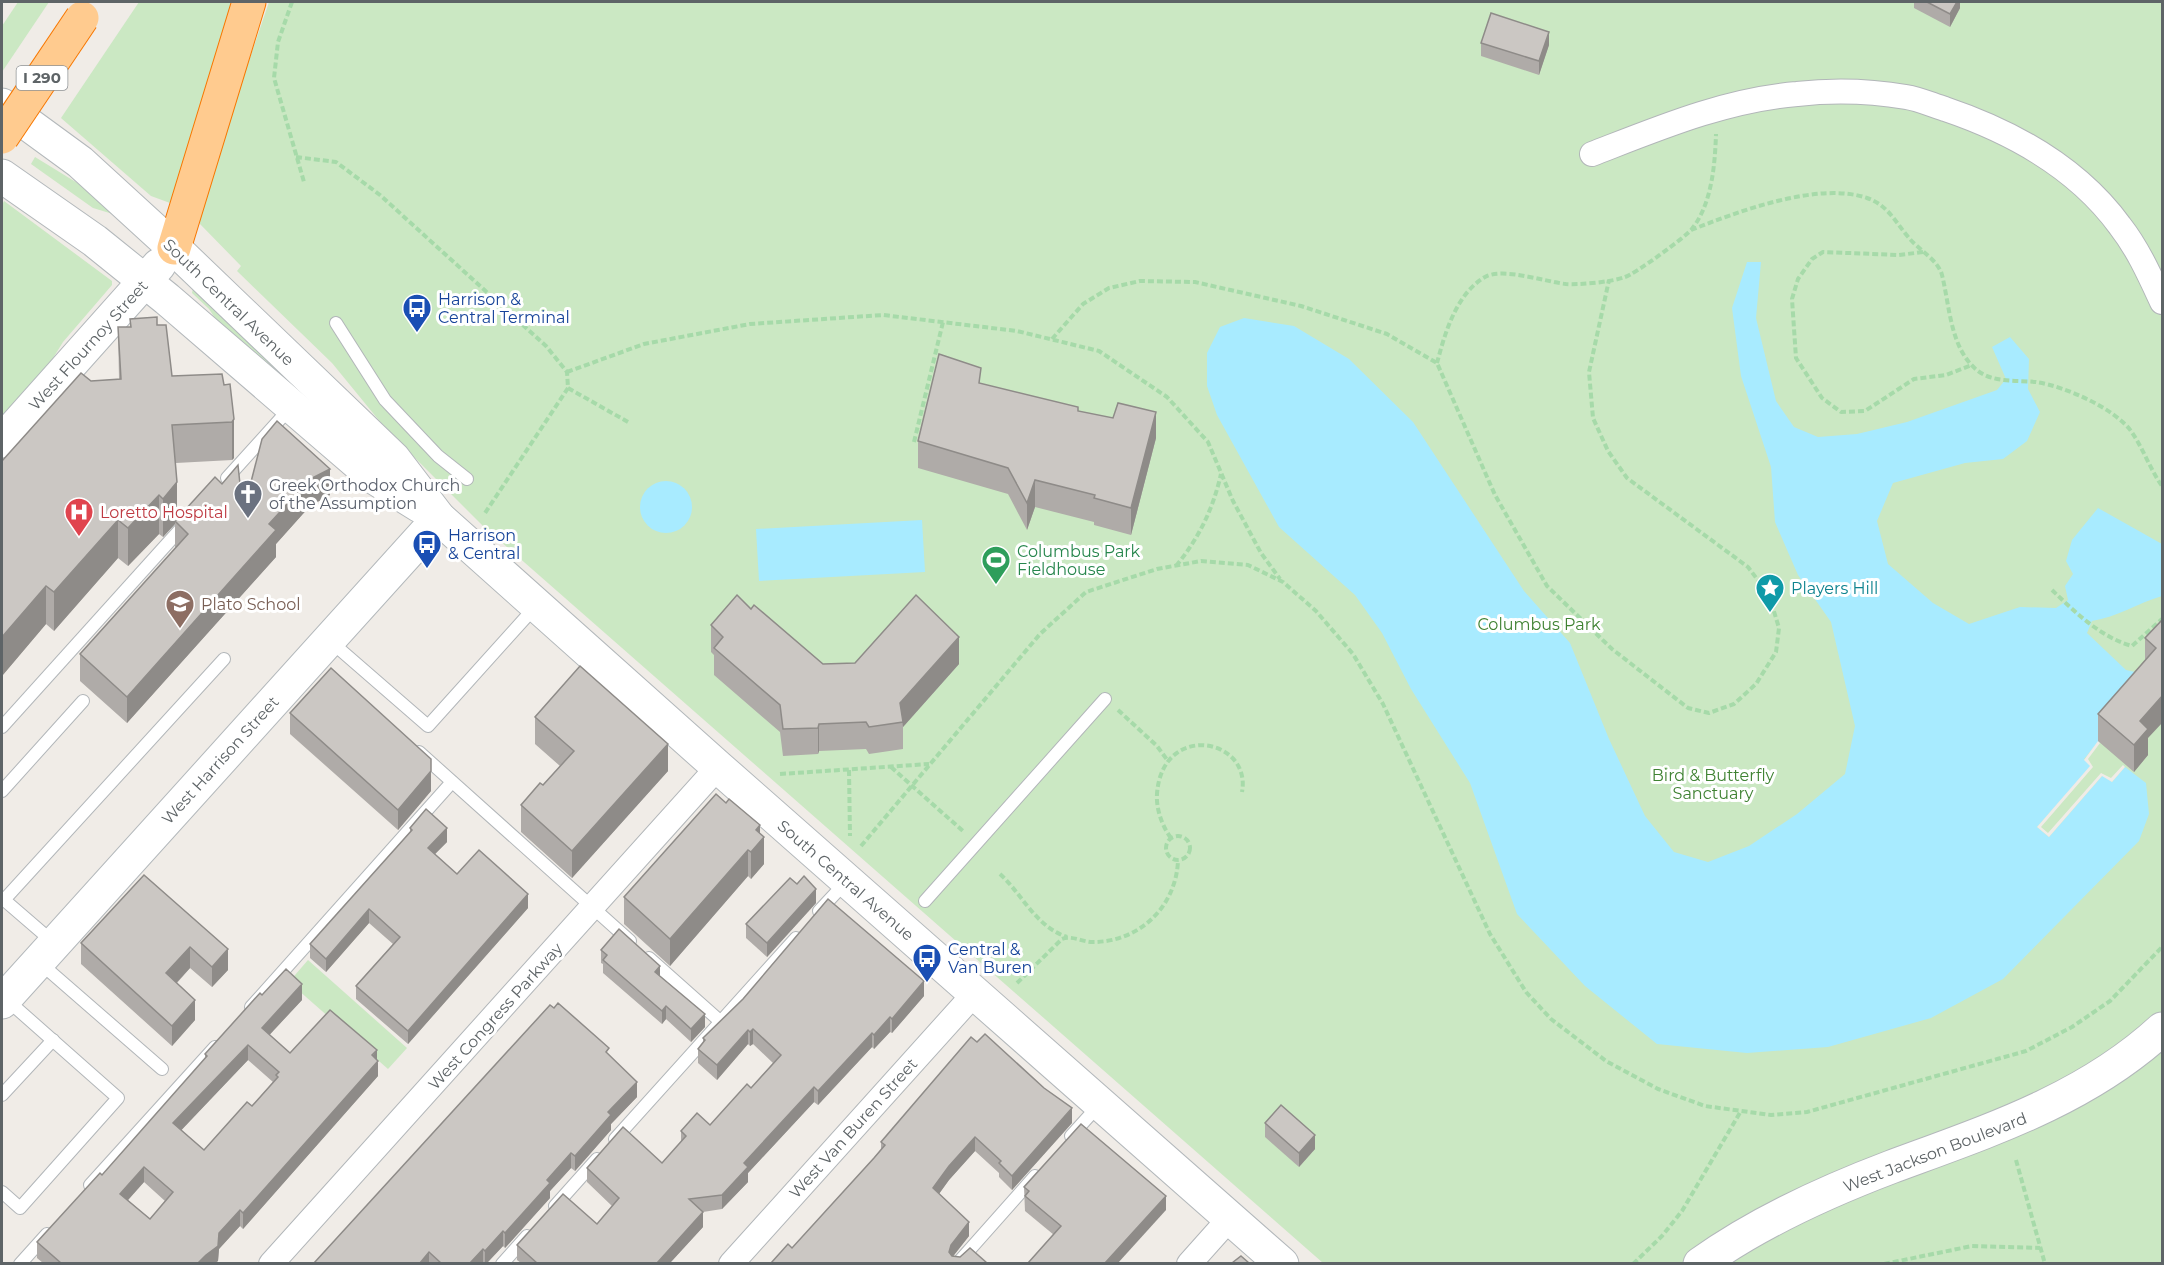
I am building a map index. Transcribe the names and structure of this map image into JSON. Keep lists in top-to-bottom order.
{
  "streets": {
    "highway": ["I 290"],
    "street": [
      "South Central Avenue",
      "West Flournoy Street",
      "West Harrison Street",
      "West Congress Parkway",
      "West Van Buren Street",
      "West Jackson Boulevard"
    ]
  },
  "crossings": [
    ["South Central Avenue", "West Flournoy Street"],
    ["South Central Avenue", "West Harrison Street"],
    ["South Central Avenue", "West Congress Parkway"],
    ["South Central Avenue", "West Van Buren Street"]
  ],
  "parks": ["Columbus Park", "Bird & Butterfly Sanctuary"],
  "places": {
    "bus stop": ["Harrison & Central Terminal", "Harrison & Central", "Central & Van Buren"],
    "church": ["Greek Orthodox Church of the Assumption"],
    "hospital": ["Loretto Hospital"],
    "sports": ["Columbus Park Fieldhouse"],
    "place": ["Players Hill"],
    "school or university": ["Plato School"]
  }
}
